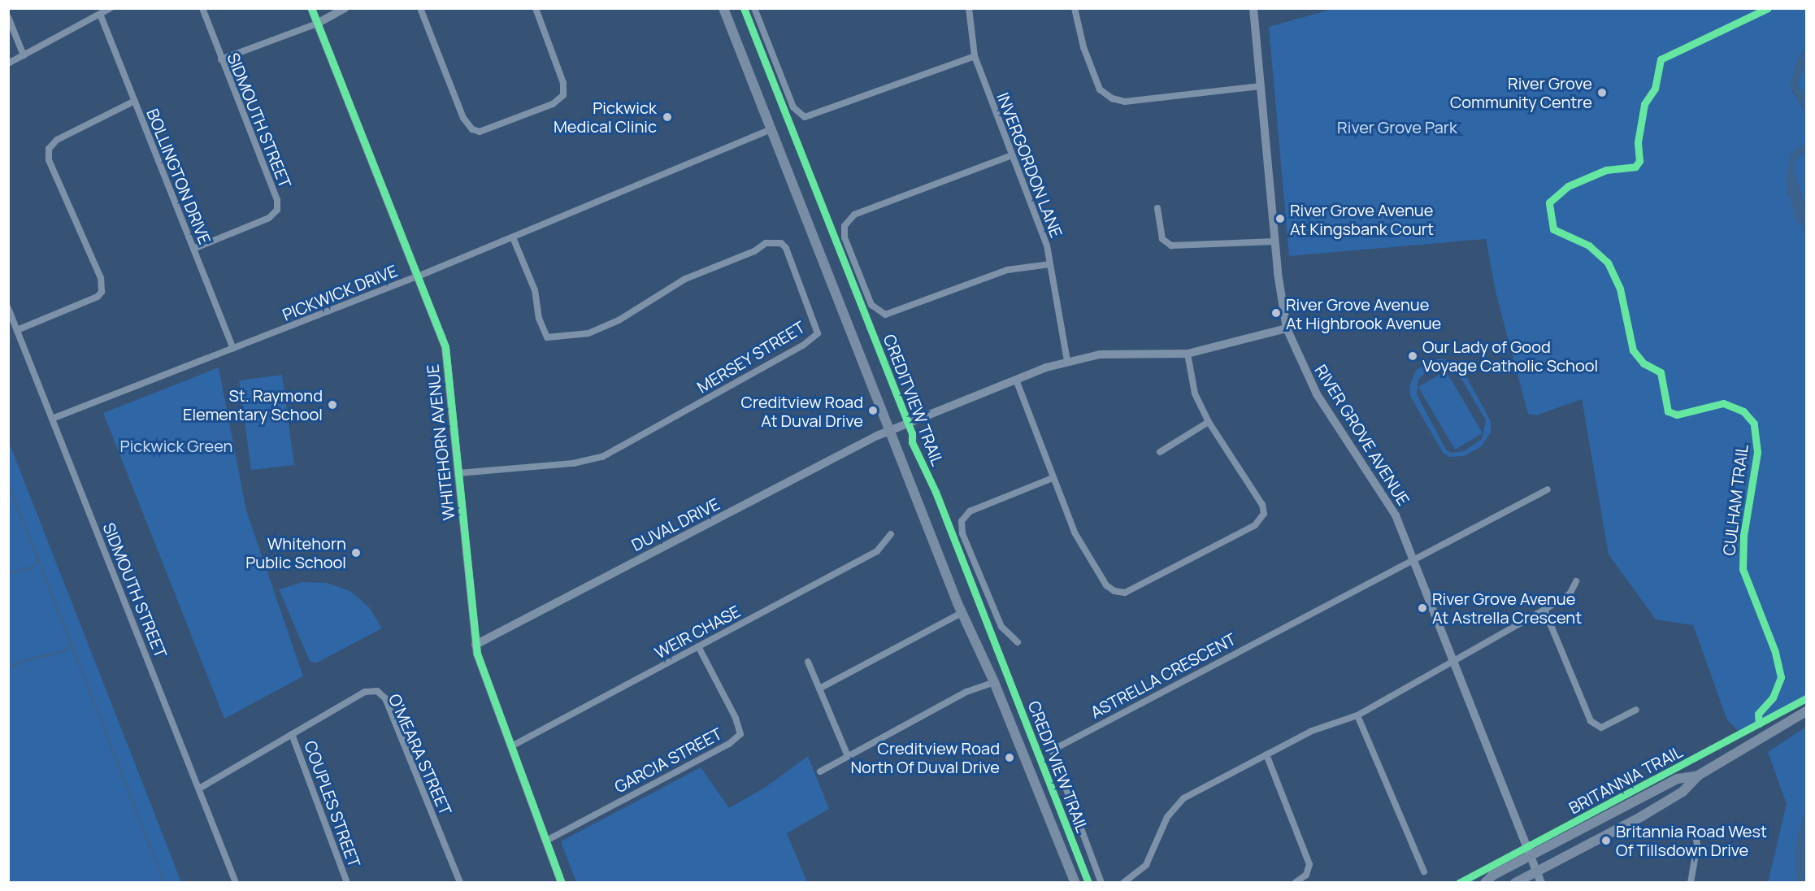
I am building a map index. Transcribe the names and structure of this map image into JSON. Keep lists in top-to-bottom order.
{
  "streets": {
    "street": [
      "SIDMOUTH STREET",
      "INVERGORDON LANE",
      "BOLLINGTON DRIVE",
      "PICKWICK DRIVE",
      "MERSEY STREET",
      "RIVER GROVE AVENUE",
      "WHITEHORN AVENUE",
      "DUVAL DRIVE",
      "WEIR CHASE",
      "ASTRELLA CRESCENT",
      "O'MEARA STREET",
      "GARCIA STREET",
      "COUPLES STREET"
    ],
    "cycle path": ["CREDITVIEW TRAIL", "CULHAM TRAIL", "BRITANNIA TRAIL"]
  },
  "crossings": [
    ["SIDMOUTH STREET", "BOLLINGTON DRIVE"],
    ["SIDMOUTH STREET", "PICKWICK DRIVE"],
    ["SIDMOUTH STREET", "O'MEARA STREET"],
    ["INVERGORDON LANE", "DUVAL DRIVE"],
    ["BOLLINGTON DRIVE", "PICKWICK DRIVE"],
    ["PICKWICK DRIVE", "MERSEY STREET"],
    ["PICKWICK DRIVE", "WHITEHORN AVENUE"],
    ["MERSEY STREET", "WHITEHORN AVENUE"],
    ["RIVER GROVE AVENUE", "DUVAL DRIVE"],
    ["RIVER GROVE AVENUE", "ASTRELLA CRESCENT"],
    ["WHITEHORN AVENUE", "DUVAL DRIVE"],
    ["WHITEHORN AVENUE", "WEIR CHASE"],
    ["WHITEHORN AVENUE", "GARCIA STREET"],
    ["WEIR CHASE", "GARCIA STREET"],
    ["O'MEARA STREET", "COUPLES STREET"]
  ],
  "parks": ["River Grove Park", "Pickwick Green"],
  "places": [
    "River Grove Community Centre",
    "Pickwick Medical Clinic",
    "River Grove Avenue At Kingsbank Court",
    "River Grove Avenue At Highbrook Avenue",
    "Our Lady of Good Voyage Catholic School",
    "St. Raymond Elementary School",
    "Creditview Road At Duval Drive",
    "Whitehorn Public School",
    "River Grove Avenue At Astrella Crescent",
    "Creditview Road North Of Duval Drive",
    "Britannia Road West Of Tillsdown Drive"
  ]
}
